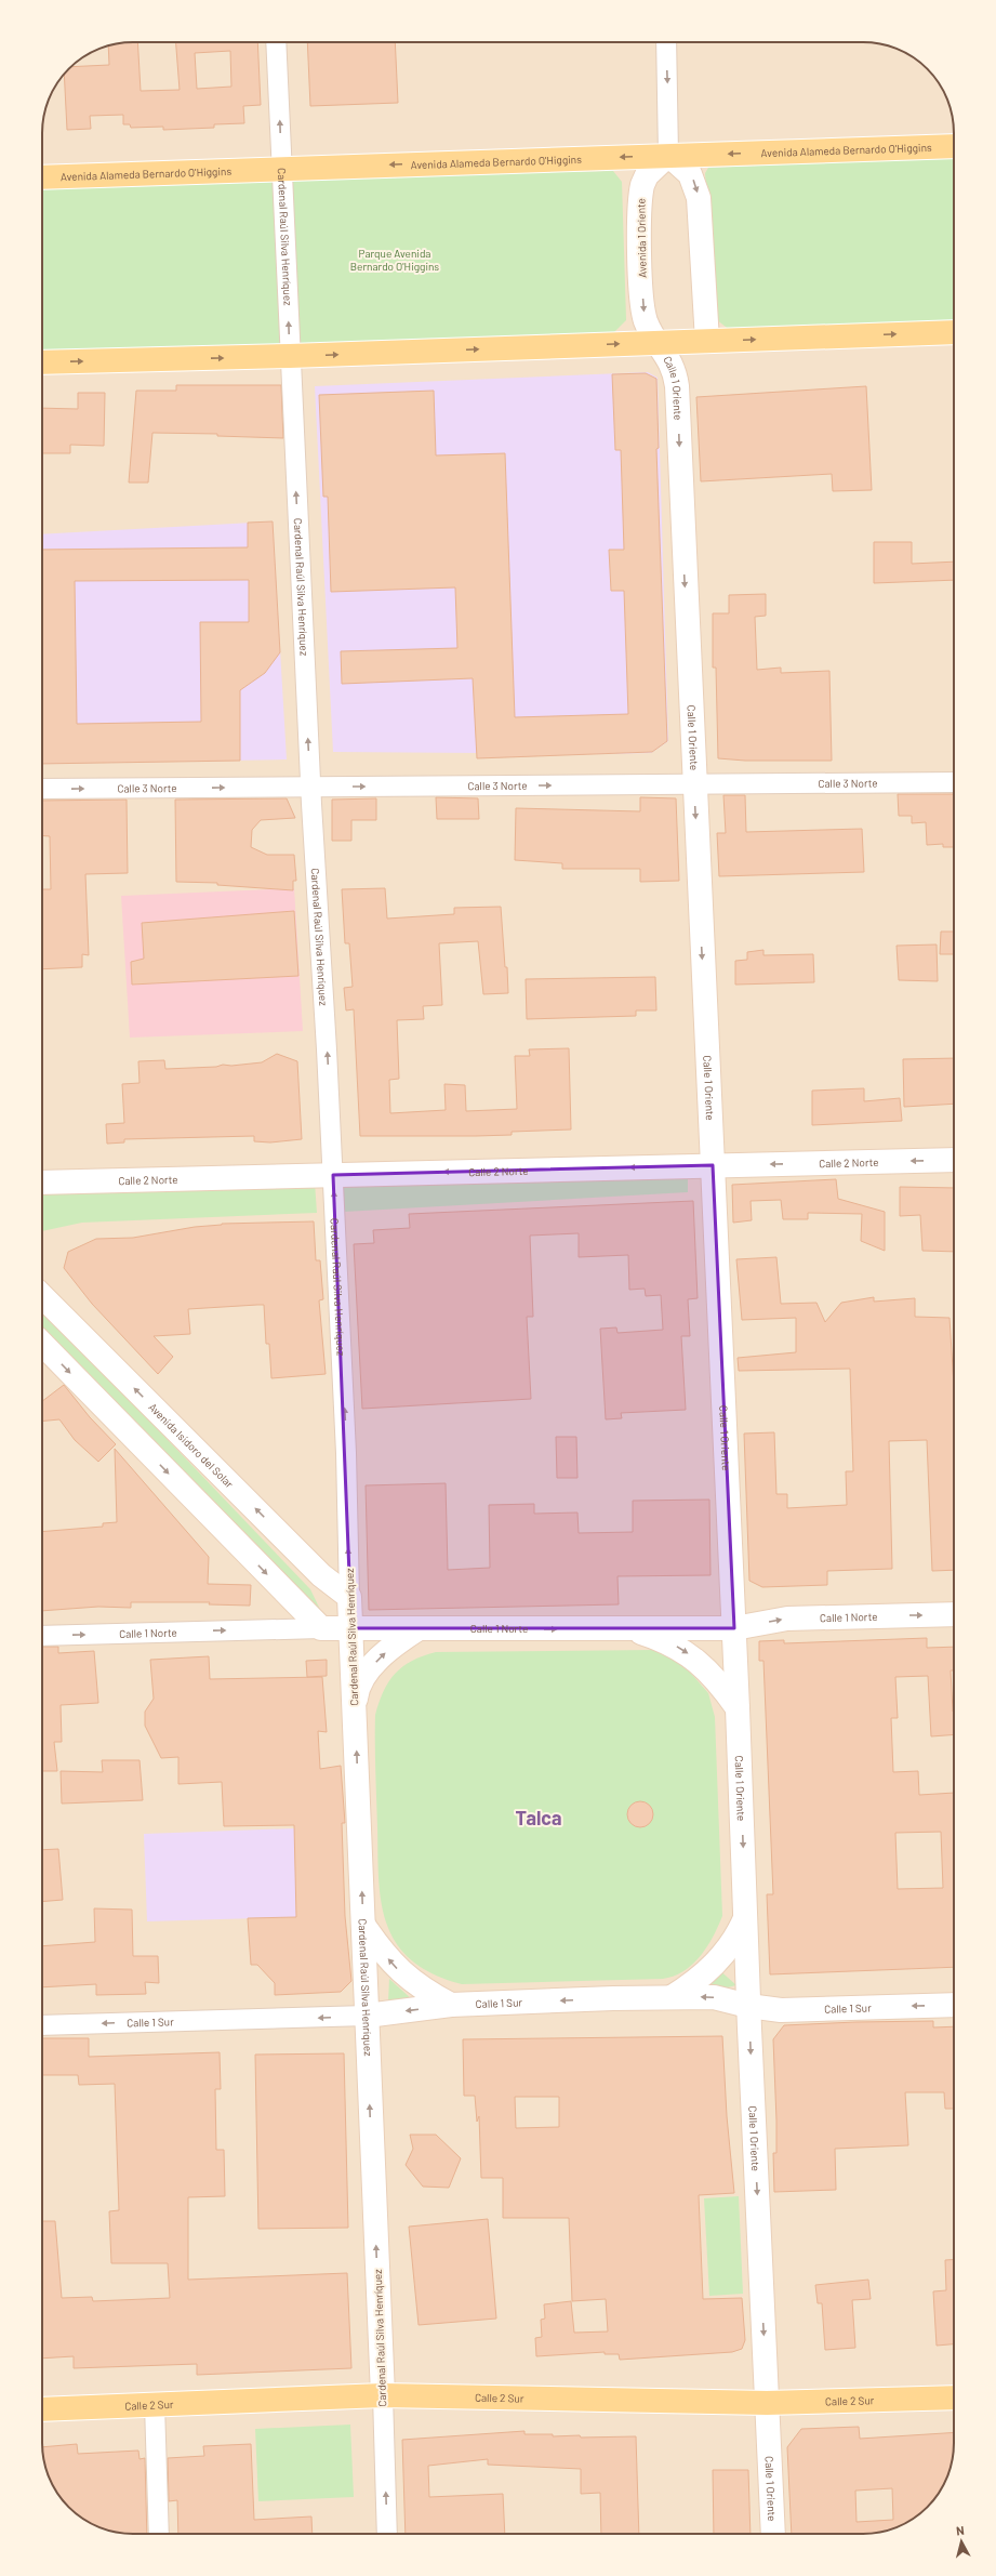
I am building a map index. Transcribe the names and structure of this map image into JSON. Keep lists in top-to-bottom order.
{
  "streets": {
    "main road": [
      "Avenida Alameda Bernardo O'Higgins",
      "Cardenal Raúl Silva Henríquez",
      "Avenida 1 Oriente",
      "Calle 1 Oriente",
      "Calle 2 Norte",
      "Avenida Isidoro del Solar",
      "Calle 1 Norte",
      "Calle 1 Sur",
      "Calle 2 Sur"
    ],
    "street": ["Calle 3 Norte"]
  },
  "crossings": [
    ["Avenida Alameda Bernardo O'Higgins", "Cardenal Raúl Silva Henríquez"],
    ["Avenida Alameda Bernardo O'Higgins", "Avenida 1 Oriente"],
    ["Cardenal Raúl Silva Henríquez", "Calle 3 Norte"],
    ["Cardenal Raúl Silva Henríquez", "Calle 2 Norte"],
    ["Cardenal Raúl Silva Henríquez", "Avenida Isidoro del Solar"],
    ["Cardenal Raúl Silva Henríquez", "Calle 1 Norte"],
    ["Cardenal Raúl Silva Henríquez", "Calle 1 Sur"],
    ["Cardenal Raúl Silva Henríquez", "Calle 2 Sur"],
    ["Avenida 1 Oriente", "Calle 1 Oriente"],
    ["Calle 1 Oriente", "Calle 3 Norte"],
    ["Calle 1 Oriente", "Calle 2 Norte"],
    ["Calle 1 Oriente", "Calle 1 Norte"],
    ["Calle 1 Oriente", "Calle 1 Sur"],
    ["Calle 1 Oriente", "Calle 2 Sur"]
  ],
  "one_way": [
    "Cardenal Raúl Silva Henríquez",
    "Calle 1 Oriente",
    "Calle 3 Norte",
    "Calle 2 Norte",
    "Calle 1 Norte",
    "Calle 1 Sur"
  ],
  "districts": ["Talca"],
  "parks": ["Parque Avenida Bernardo O'Higgins"],
  "north": "top"
}
